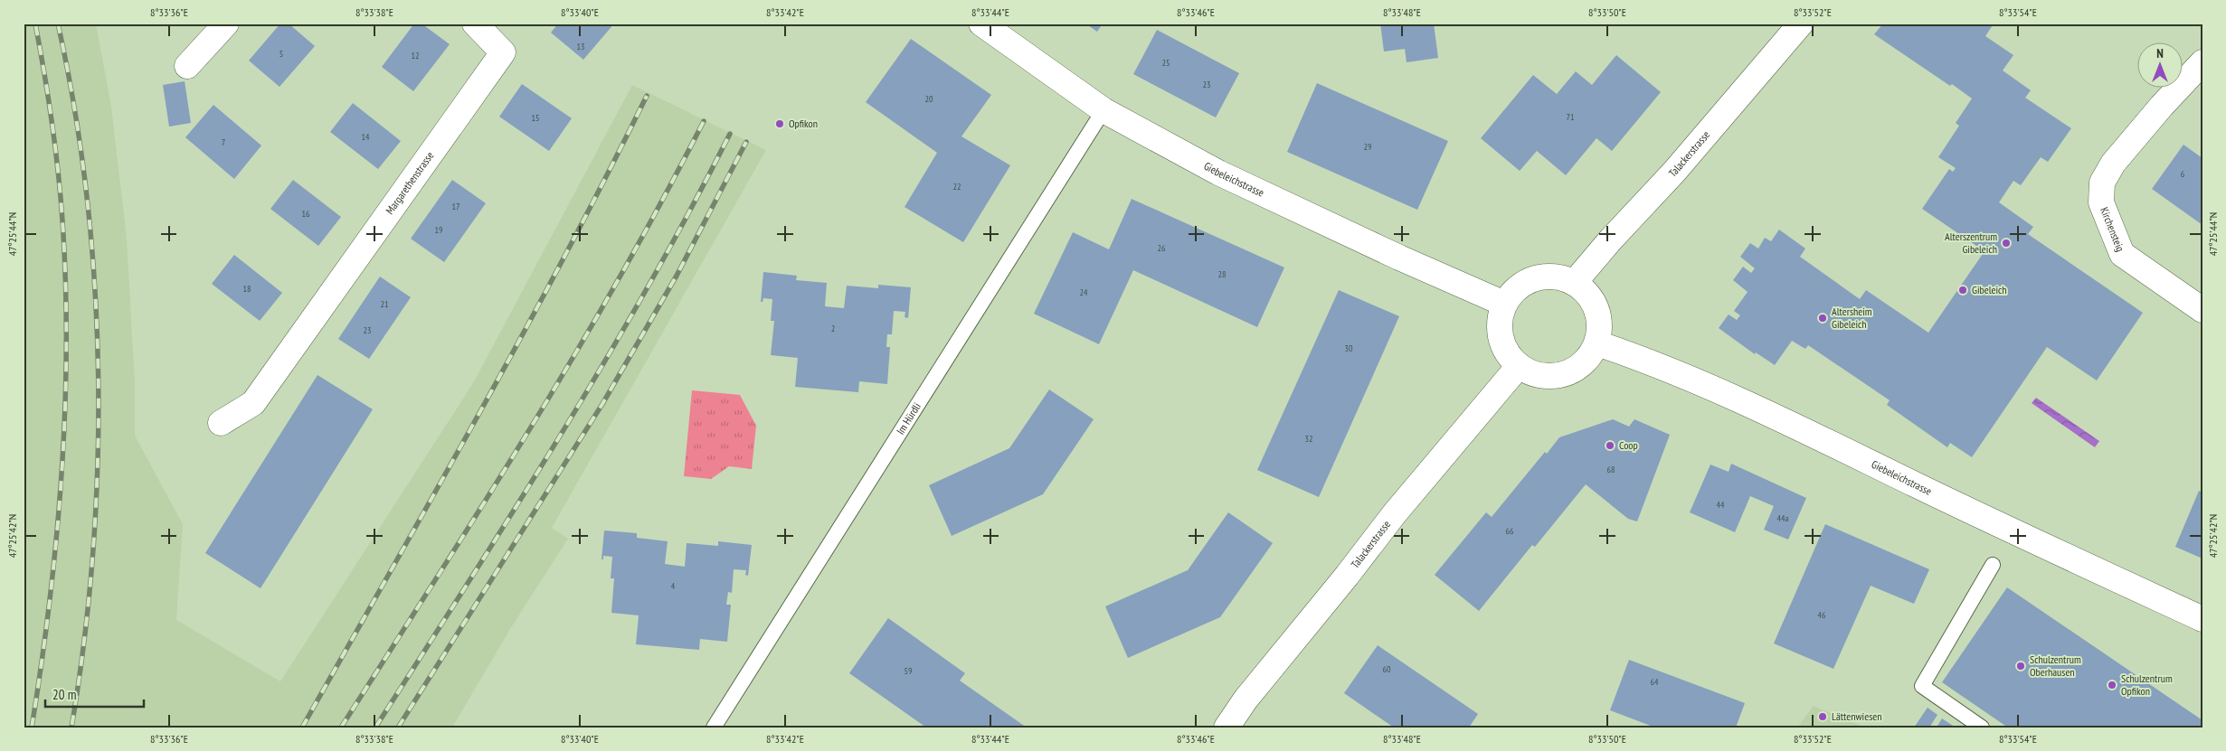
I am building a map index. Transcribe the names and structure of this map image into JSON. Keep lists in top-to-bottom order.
{
  "streets": {
    "street": [
      "Talackerstrasse",
      "Giebeleichstrasse",
      "Margarethenstrasse",
      "Kirchensteig"
    ],
    "lane": ["Im Hürdli"]
  },
  "crossings": [
    ["Talackerstrasse", "Giebeleichstrasse"],
    ["Giebeleichstrasse", "Im Hürdli"]
  ],
  "places": [
    "Opfikon",
    "Alterszentrum Gibeleich",
    "Gibeleich",
    "Altersheim Gibeleich",
    "Coop",
    "Schulzentrum Oberhausen",
    "Schulzentrum Opfikon",
    "Lättenwiesen"
  ],
  "house_numbers": [
    "13",
    "5",
    "12",
    "25",
    "23",
    "20",
    "71",
    "15",
    "14",
    "7",
    "29",
    "6",
    "22",
    "17",
    "16",
    "19",
    "26",
    "28",
    "18",
    "24",
    "21",
    "2",
    "23",
    "30",
    "32",
    "68",
    "44",
    "44a",
    "66",
    "4",
    "46",
    "60",
    "59",
    "64"
  ],
  "scale_bar": "20 m",
  "north": "top",
  "coordinates": [
    "8°33'36\"E",
    "8°33'38\"E",
    "8°33'40\"E",
    "8°33'42\"E",
    "8°33'44\"E",
    "8°33'46\"E",
    "8°33'48\"E",
    "8°33'50\"E",
    "8°33'52\"E",
    "8°33'54\"E",
    "47°25'44\"N",
    "47°25'42\"N"
  ]
}
